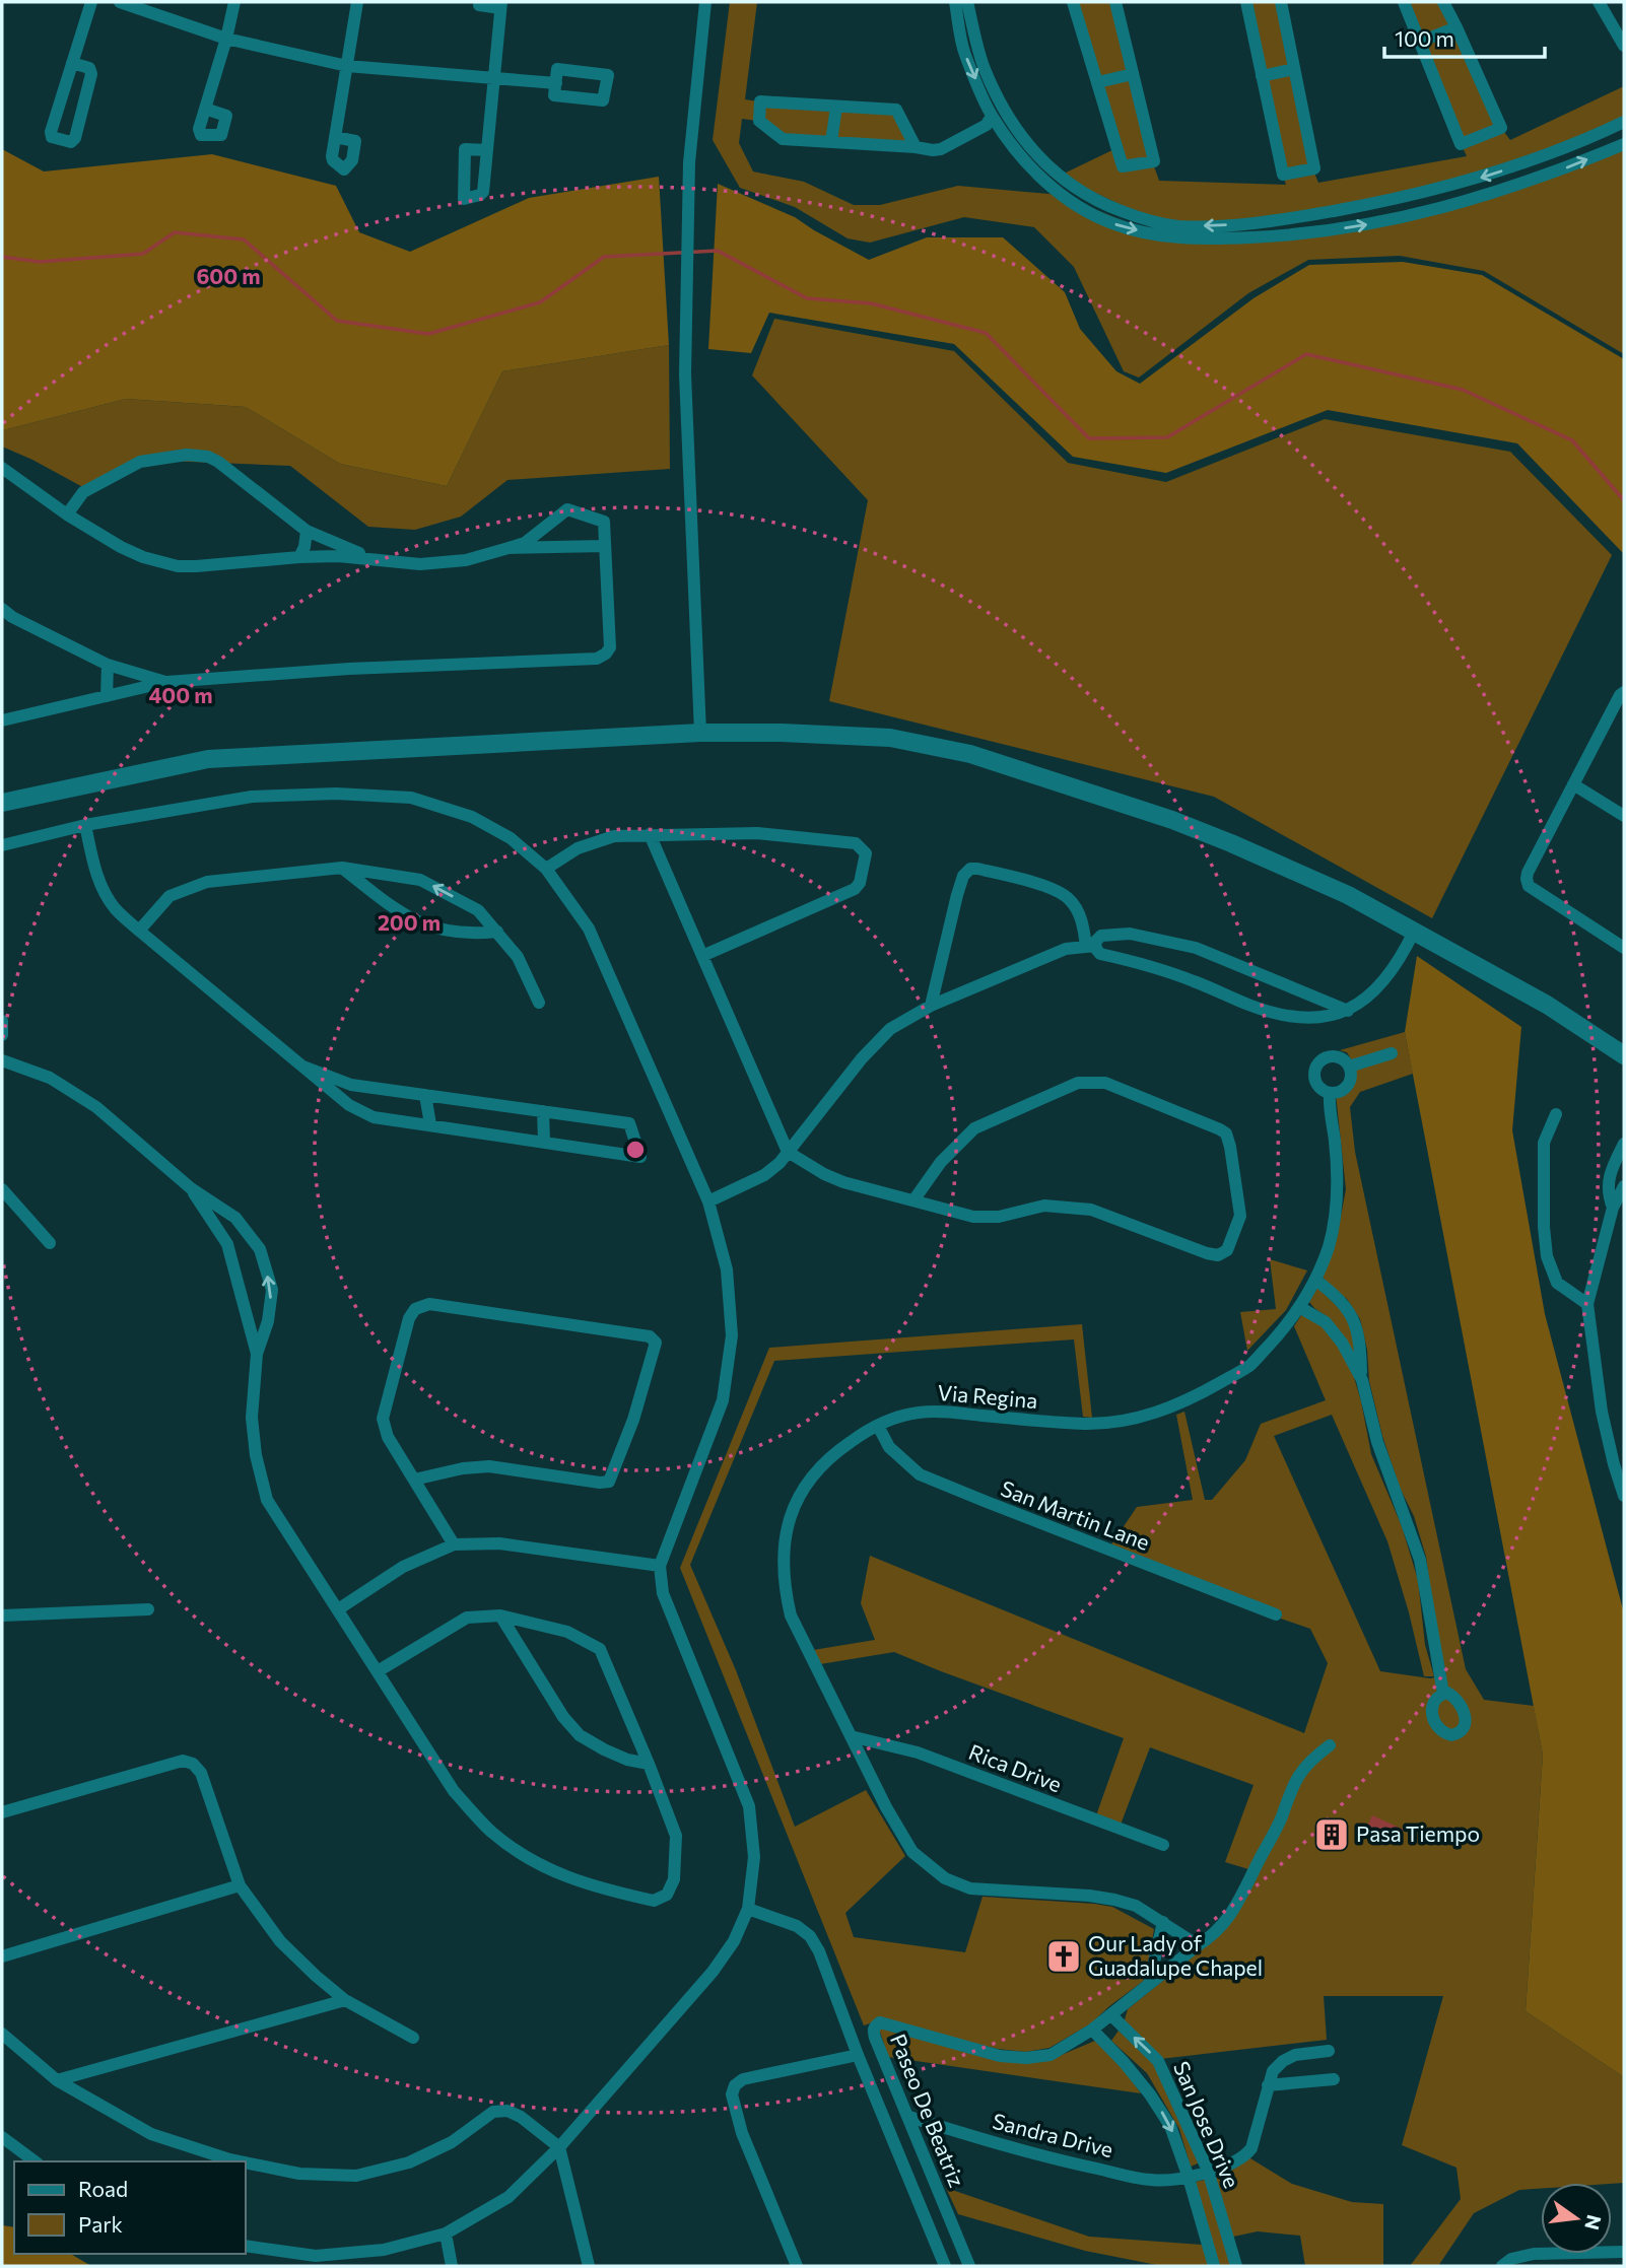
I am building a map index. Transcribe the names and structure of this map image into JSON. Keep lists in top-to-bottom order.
{
  "streets": {
    "street": [
      "Via Regina",
      "San Martin Lane",
      "Rica Drive",
      "Paseo De Beatriz",
      "San Jose Drive",
      "Sandra Drive"
    ]
  },
  "crossings": [
    ["Via Regina", "San Martin Lane"],
    ["Via Regina", "Rica Drive"],
    ["Paseo De Beatriz", "San Jose Drive"],
    ["Paseo De Beatriz", "Sandra Drive"],
    ["San Jose Drive", "Sandra Drive"]
  ],
  "places": {
    "building": ["Pasa Tiempo"],
    "church": ["Our Lady of Guadalupe Chapel"]
  },
  "legend": ["Road", "Park"],
  "scale_bar": "100 m",
  "north": "right",
  "rings": ["600 m", "400 m", "200 m"]
}
